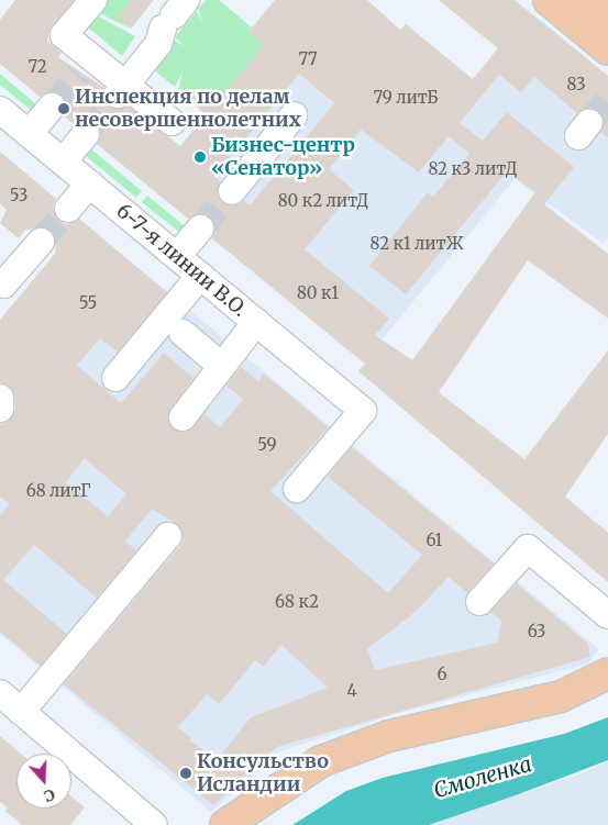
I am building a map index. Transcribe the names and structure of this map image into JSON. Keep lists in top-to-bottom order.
{
  "streets": {
    "street": ["6-7-я линии В.О."]
  },
  "water": ["Смоленка"],
  "places": ["Инспекция по делам несовершеннолетних", "Бизнес-центр «Сенатор»", "Консульство Исландии"],
  "house_numbers": [
    "77",
    "72",
    "83",
    "79 литБ",
    "82 к3 литД",
    "53",
    "80 к2 литД",
    "82 к1 литЖ",
    "80 к1",
    "55",
    "59",
    "68 литГ",
    "61",
    "68 к2",
    "63",
    "6",
    "4"
  ],
  "north": "bottom"
}
